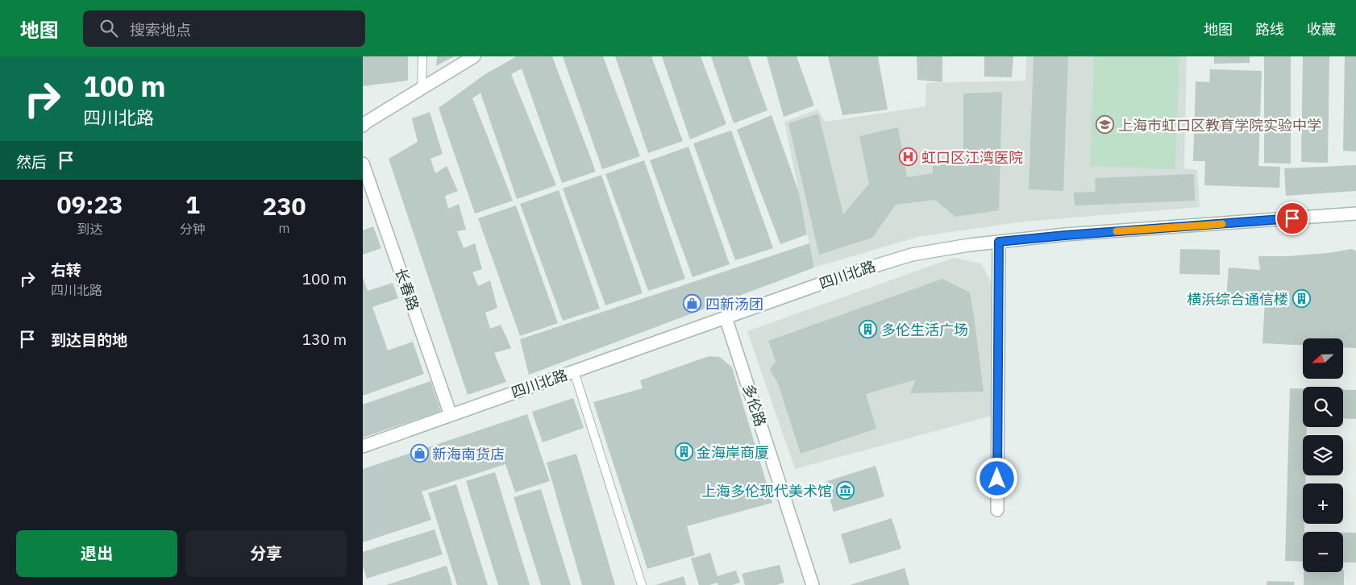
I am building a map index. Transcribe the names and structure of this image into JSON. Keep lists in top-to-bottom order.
{
  "streets": {
    "main road": ["四川北路", "长春路", "多伦路"]
  },
  "crossings": [
    ["四川北路", "长春路"],
    ["四川北路", "多伦路"]
  ],
  "places": {
    "school or university": ["上海市虹口区教育学院实验中学"],
    "hospital": ["虹口区江湾医院"],
    "building": ["横浜综合通信楼", "多伦生活广场", "金海岸商厦"],
    "shop": ["四新汤团", "新海南货店"],
    "museum": ["上海多伦现代美术馆"]
  },
  "north": "left",
  "page": {
    "header": "地图",
    "search": "搜索地点",
    "nav": ["地图", "路线", "收藏"],
    "turn": ["100 m", "四川北路"],
    "then": "然后",
    "eta": [
      "09:23",
      "到达",
      "1",
      "分钟",
      "230",
      "m"
    ],
    "list": [
      {
        "name": "右转",
        "note": "四川北路",
        "value": "100 m"
      },
      {
        "name": "到达目的地",
        "value": "130 m"
      }
    ],
    "map_buttons": ["+", "−"],
    "buttons": ["退出", "分享"]
  }
}
